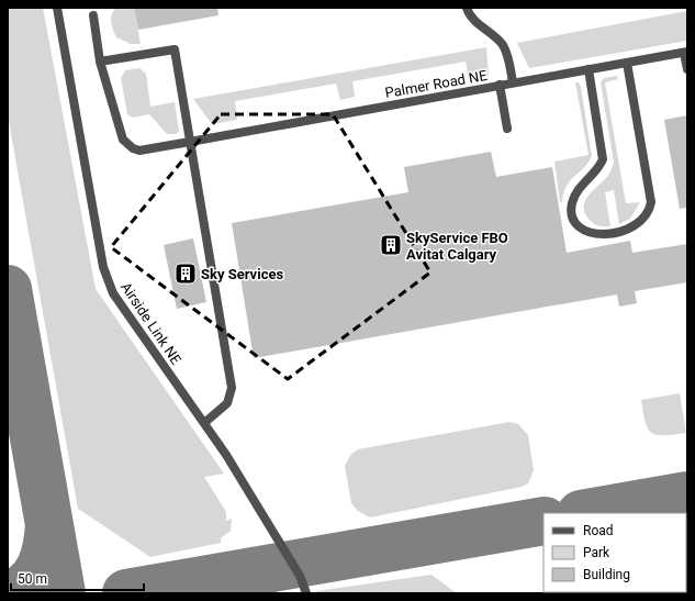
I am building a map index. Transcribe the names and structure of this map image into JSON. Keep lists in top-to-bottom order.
{
  "streets": {
    "street": ["Palmer Road NE", "Airside Link NE"]
  },
  "places": {
    "building": ["SkyService FBO Avitat Calgary", "Sky Services"]
  },
  "legend": ["Road", "Park", "Building"],
  "scale_bar": "50 m"
}
